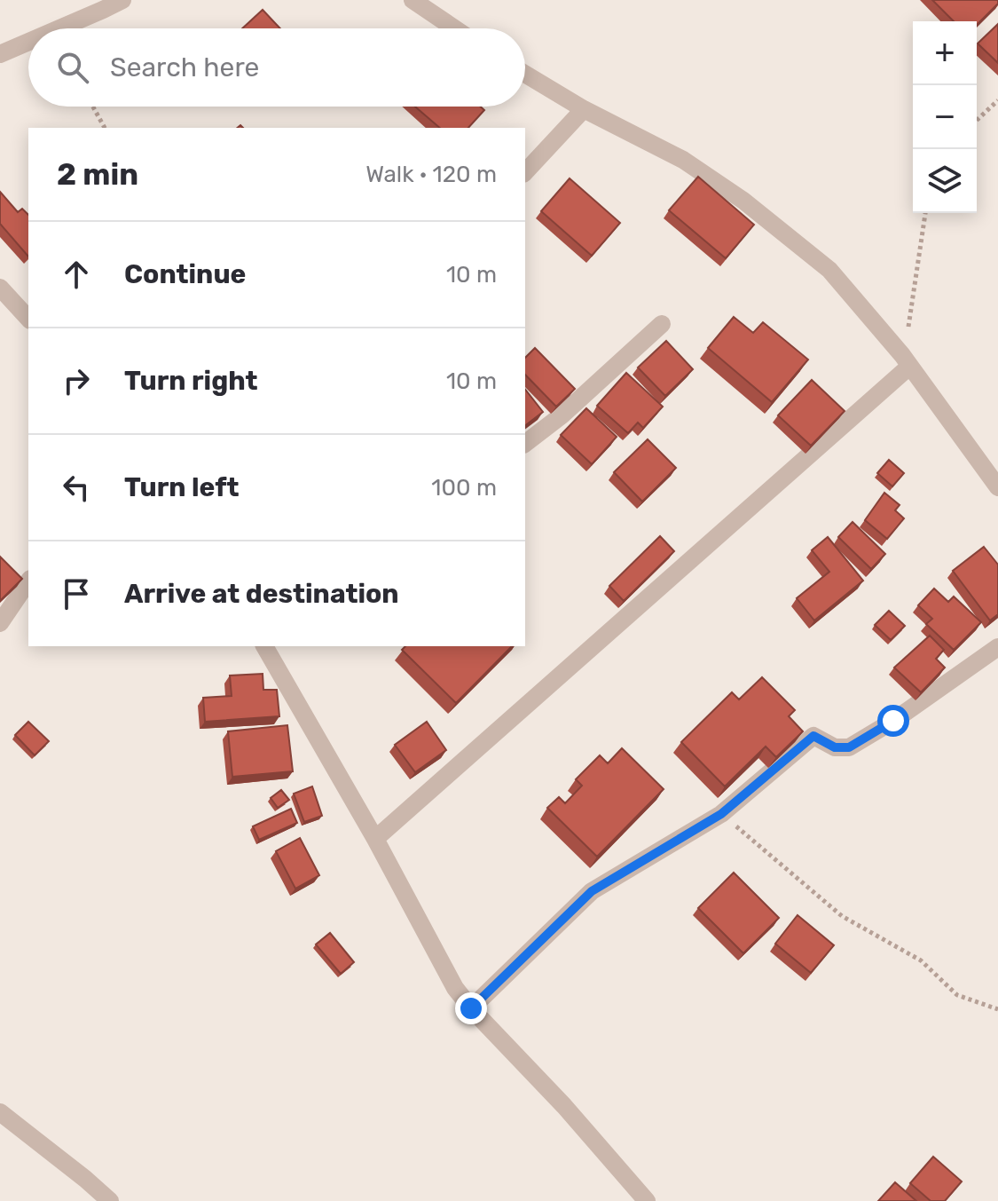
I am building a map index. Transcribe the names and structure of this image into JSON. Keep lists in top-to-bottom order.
{
  "page": {
    "map_buttons": ["+", "−"],
    "search": "Search here",
    "heading": ["2 min", "Walk · 120 m"],
    "list": [
      ["Continue", "10 m"],
      ["Turn right", "10 m"],
      ["Turn left", "100 m"],
      "Arrive at destination"
    ]
  }
}
